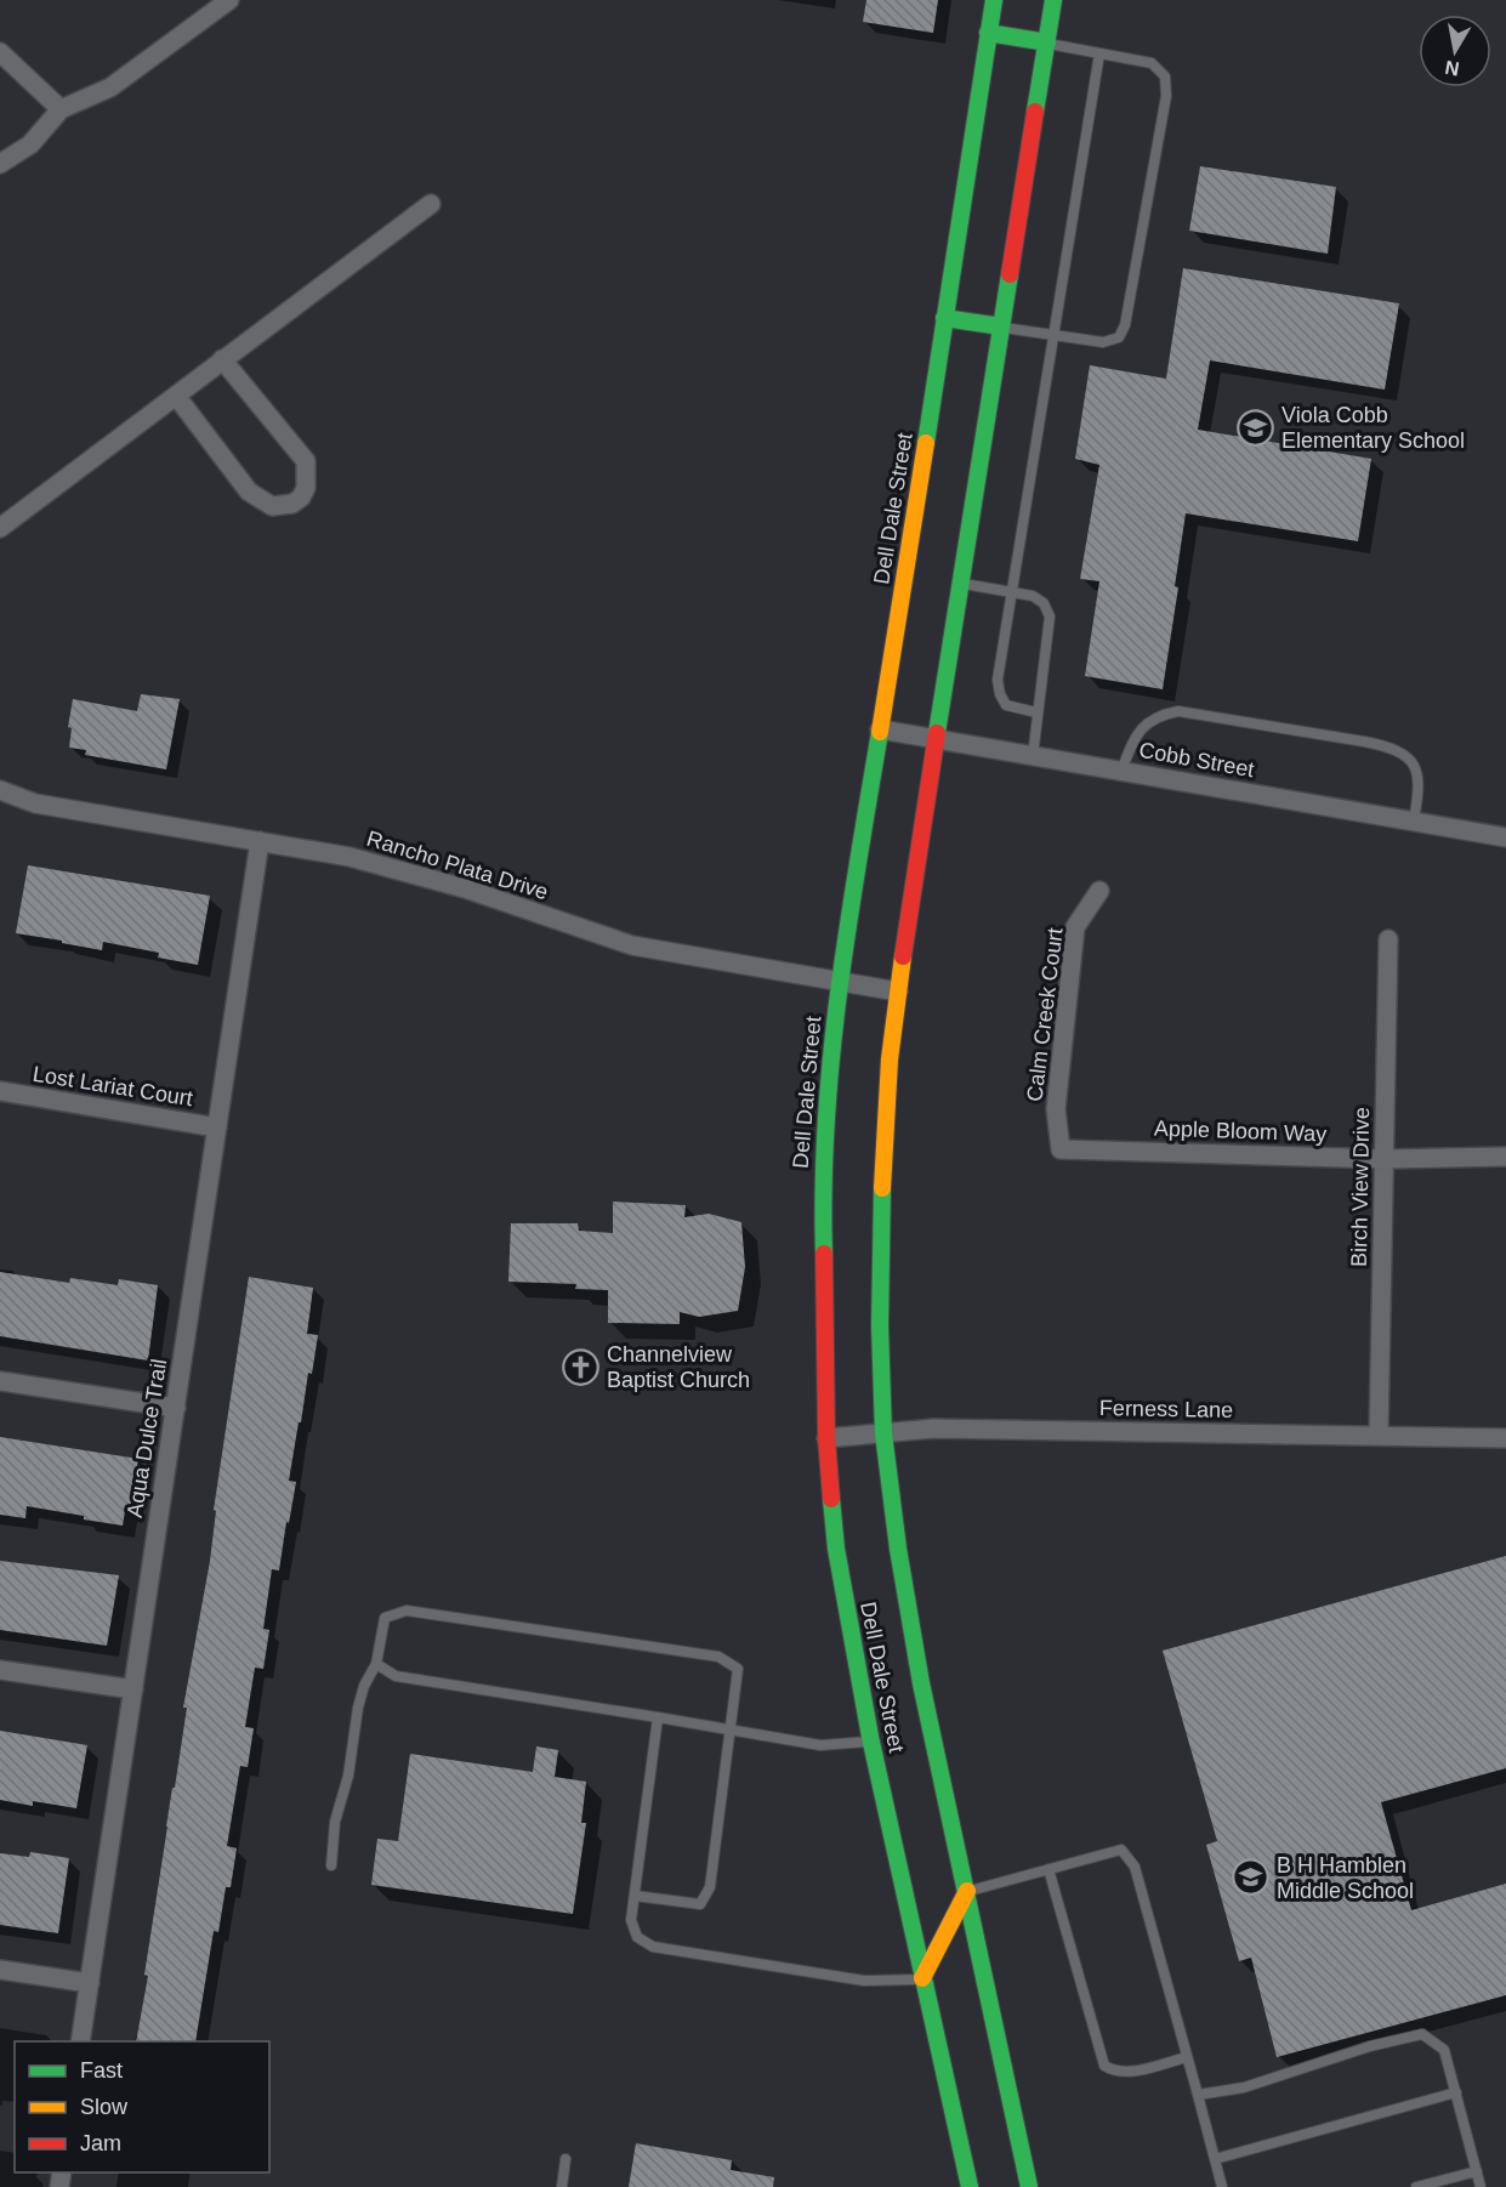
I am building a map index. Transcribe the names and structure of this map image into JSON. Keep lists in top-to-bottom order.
{
  "streets": {
    "main road": ["Dell Dale Street"],
    "street": [
      "Cobb Street",
      "Rancho Plata Drive",
      "Calm Creek Court",
      "Lost Lariat Court",
      "Apple Bloom Way",
      "Birch View Drive",
      "Ferness Lane",
      "Aqua Dulce Trail"
    ]
  },
  "crossings": [
    ["Dell Dale Street", "Cobb Street"],
    ["Dell Dale Street", "Rancho Plata Drive"],
    ["Dell Dale Street", "Ferness Lane"],
    ["Rancho Plata Drive", "Aqua Dulce Trail"],
    ["Calm Creek Court", "Apple Bloom Way"],
    ["Lost Lariat Court", "Aqua Dulce Trail"],
    ["Apple Bloom Way", "Birch View Drive"],
    ["Birch View Drive", "Ferness Lane"]
  ],
  "places": {
    "school or university": ["Viola Cobb Elementary School", "B H Hamblen Middle School"],
    "church": ["Channelview Baptist Church"]
  },
  "legend": ["Fast", "Slow", "Jam"],
  "north": "bottom"
}
